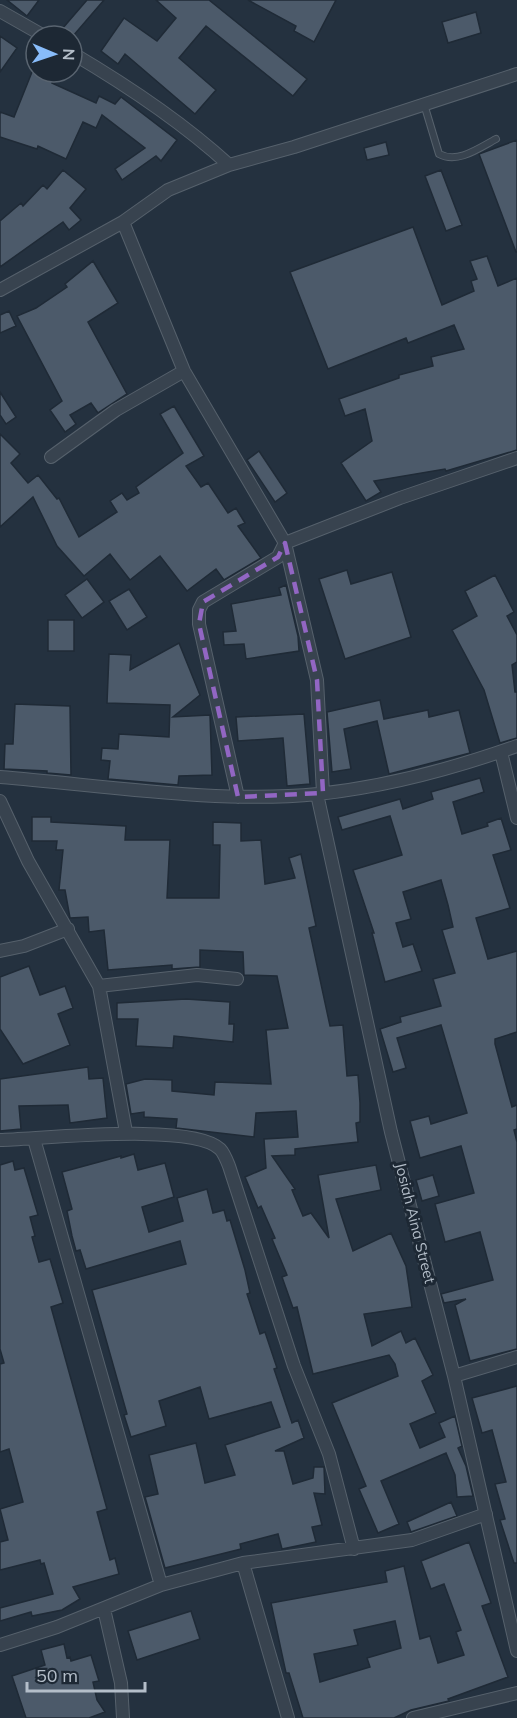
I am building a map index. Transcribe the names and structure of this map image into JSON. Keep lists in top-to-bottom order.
{
  "streets": {
    "street": ["Josiah Aina Street"]
  },
  "scale_bar": "50 m",
  "north": "right"
}
